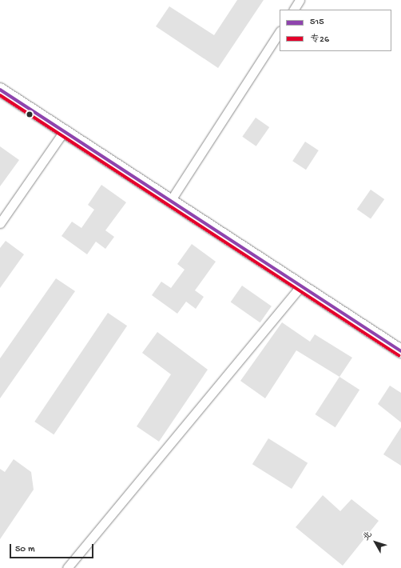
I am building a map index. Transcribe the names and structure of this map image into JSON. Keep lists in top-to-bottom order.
{
  "lines": ["transit line 515", "transit line 专26"],
  "legend": ["515", "专26"],
  "scale_bar": "50 m",
  "north": "top left"
}
